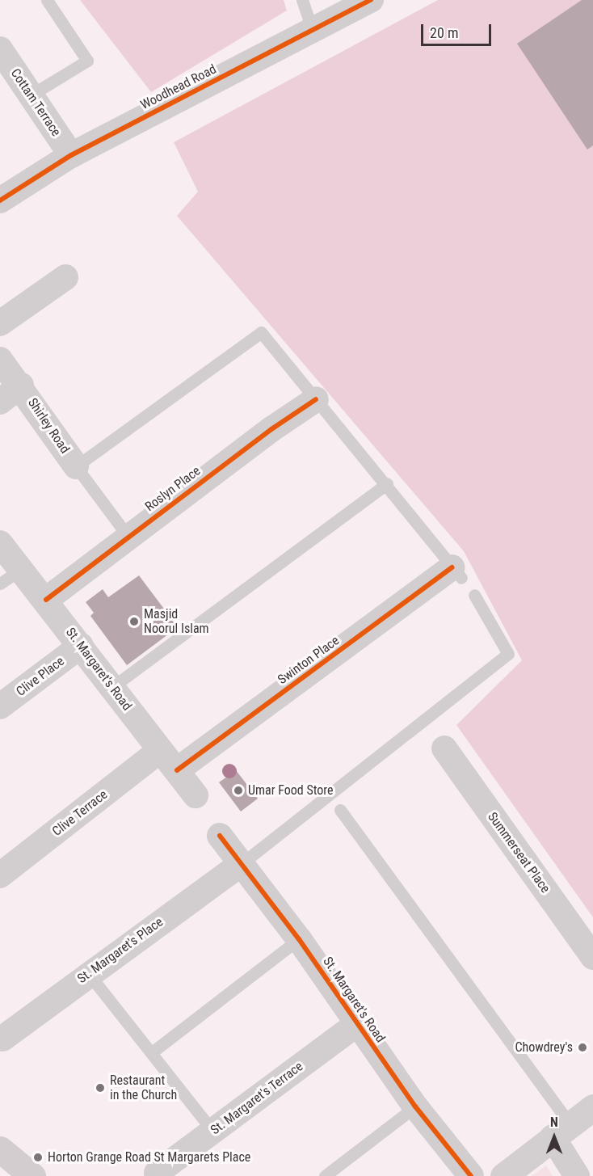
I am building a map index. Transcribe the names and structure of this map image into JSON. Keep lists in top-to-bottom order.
{
  "streets": {
    "street": [
      "Woodhead Road",
      "Cottam Terrace",
      "Shirley Road",
      "Roslyn Place",
      "Swinton Place",
      "St. Margaret's Road",
      "Clive Place",
      "Clive Terrace",
      "Summerseat Place",
      "St. Margaret's Place",
      "St. Margaret's Terrace"
    ]
  },
  "crossings": [
    ["Woodhead Road", "Cottam Terrace"],
    ["Roslyn Place", "St. Margaret's Road"],
    ["Swinton Place", "St. Margaret's Road"],
    ["St. Margaret's Road", "Clive Place"],
    ["St. Margaret's Road", "Clive Terrace"],
    ["St. Margaret's Road", "St. Margaret's Place"],
    ["St. Margaret's Road", "St. Margaret's Terrace"]
  ],
  "places": [
    "Masjid Noorul Islam",
    "Umar Food Store",
    "Chowdrey's",
    "Restaurant in the Church",
    "Horton Grange Road St Margarets Place"
  ],
  "scale_bar": "20 m",
  "north": "top"
}
